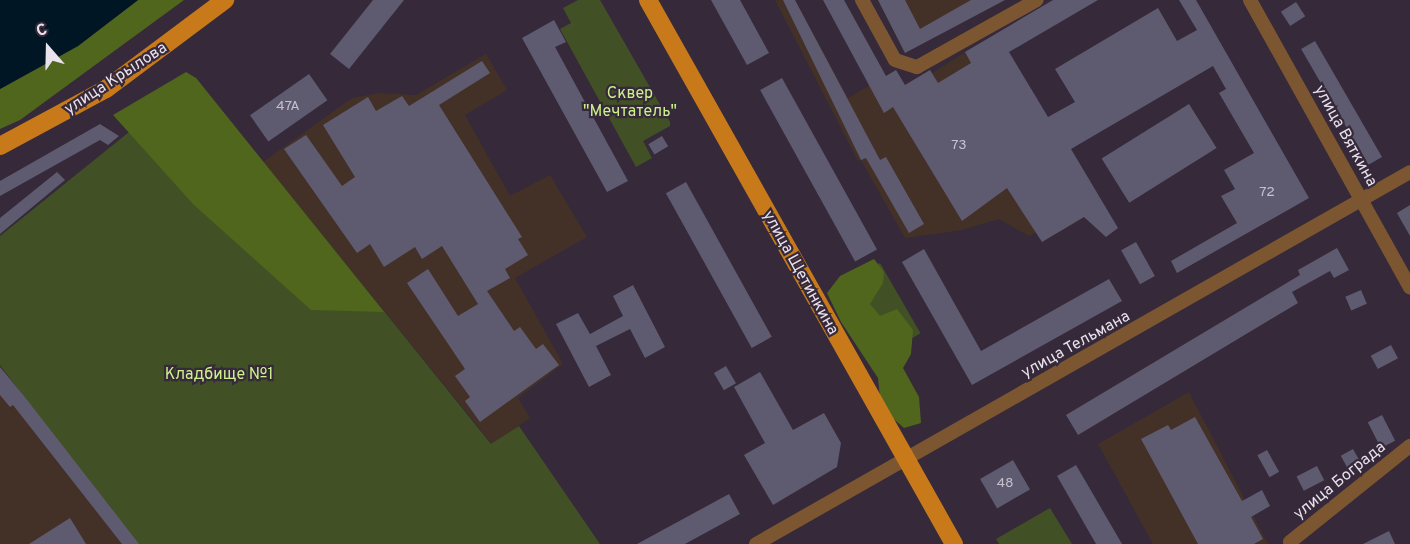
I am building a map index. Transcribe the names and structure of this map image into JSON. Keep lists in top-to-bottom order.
{
  "streets": {
    "main road": ["улица Крылова", "улица Щетинкина"],
    "street": ["улица Вяткина", "улица Тельмана", "улица Бограда"]
  },
  "crossings": [
    ["улица Вяткина", "улица Тельмана"],
    ["улица Щетинкина", "улица Тельмана"]
  ],
  "parks": ["Сквер \"Мечтатель\"", "Кладбище №1"],
  "house_numbers": [
    "47А",
    "73",
    "72",
    "48"
  ],
  "north": "top"
}
